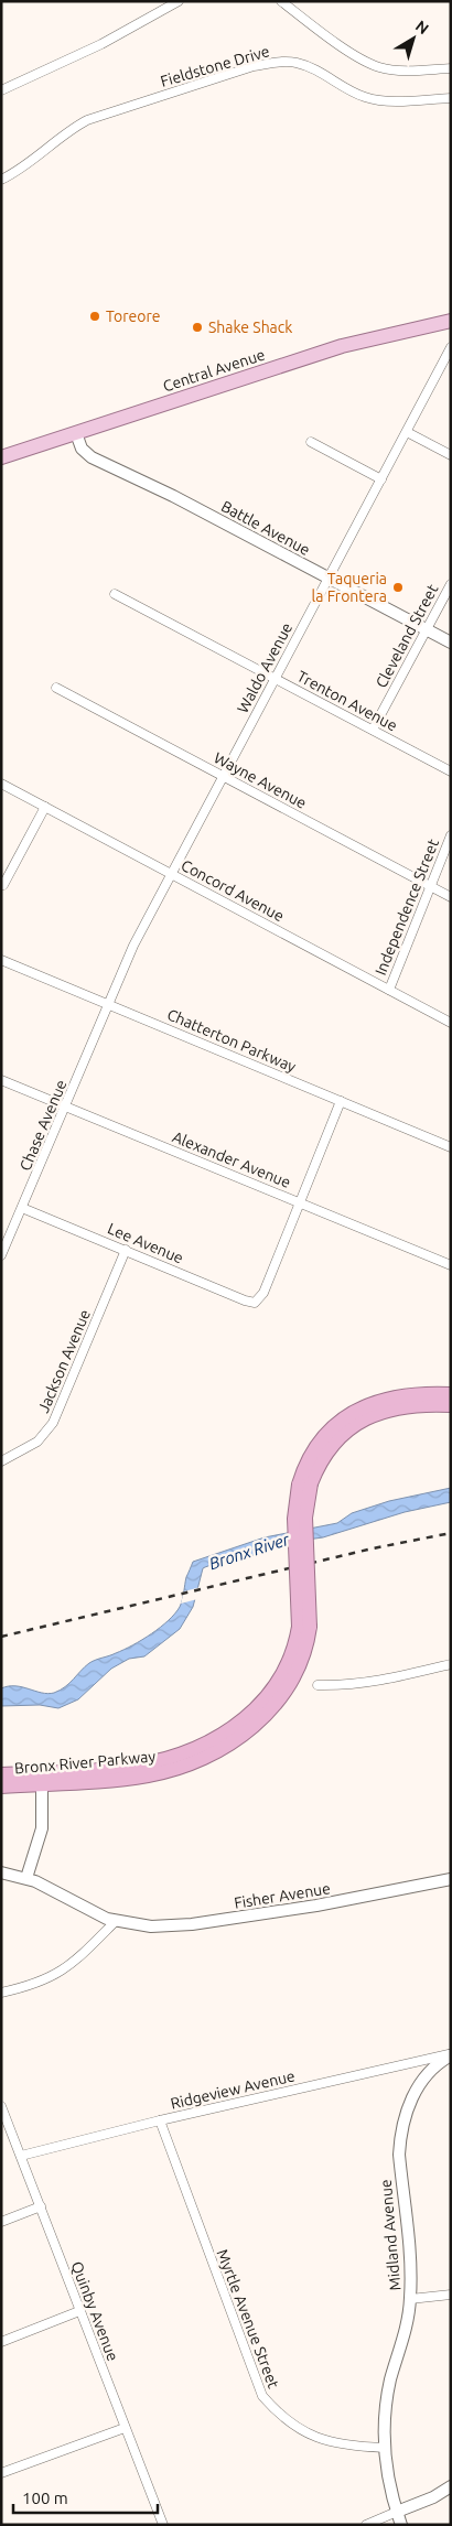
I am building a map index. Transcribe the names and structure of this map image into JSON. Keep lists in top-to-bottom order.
{
  "streets": {
    "highway": ["Bronx River Parkway"],
    "main road": ["Central Avenue"],
    "street": [
      "Fieldstone Drive",
      "Battle Avenue",
      "Cleveland Street",
      "Waldo Avenue",
      "Trenton Avenue",
      "Wayne Avenue",
      "Concord Avenue",
      "Independence Street",
      "Chatterton Parkway",
      "Chase Avenue",
      "Alexander Avenue",
      "Lee Avenue",
      "Jackson Avenue",
      "Fisher Avenue",
      "Ridgeview Avenue",
      "Midland Avenue",
      "Quinby Avenue",
      "Myrtle Avenue Street"
    ]
  },
  "crossings": [
    ["Central Avenue", "Battle Avenue"],
    ["Battle Avenue", "Cleveland Street"],
    ["Battle Avenue", "Waldo Avenue"],
    ["Cleveland Street", "Trenton Avenue"],
    ["Waldo Avenue", "Trenton Avenue"],
    ["Waldo Avenue", "Wayne Avenue"],
    ["Waldo Avenue", "Concord Avenue"],
    ["Waldo Avenue", "Chatterton Parkway"],
    ["Waldo Avenue", "Chase Avenue"],
    ["Wayne Avenue", "Independence Street"],
    ["Concord Avenue", "Independence Street"],
    ["Chatterton Parkway", "Chase Avenue"],
    ["Chase Avenue", "Alexander Avenue"],
    ["Chase Avenue", "Lee Avenue"],
    ["Alexander Avenue", "Lee Avenue"],
    ["Lee Avenue", "Jackson Avenue"],
    ["Ridgeview Avenue", "Midland Avenue"],
    ["Ridgeview Avenue", "Quinby Avenue"],
    ["Ridgeview Avenue", "Myrtle Avenue Street"],
    ["Midland Avenue", "Myrtle Avenue Street"]
  ],
  "water": ["Bronx River"],
  "places": ["Toreore", "Shake Shack", "Taqueria la Frontera"],
  "scale_bar": "100 m",
  "north": "top right"
}
